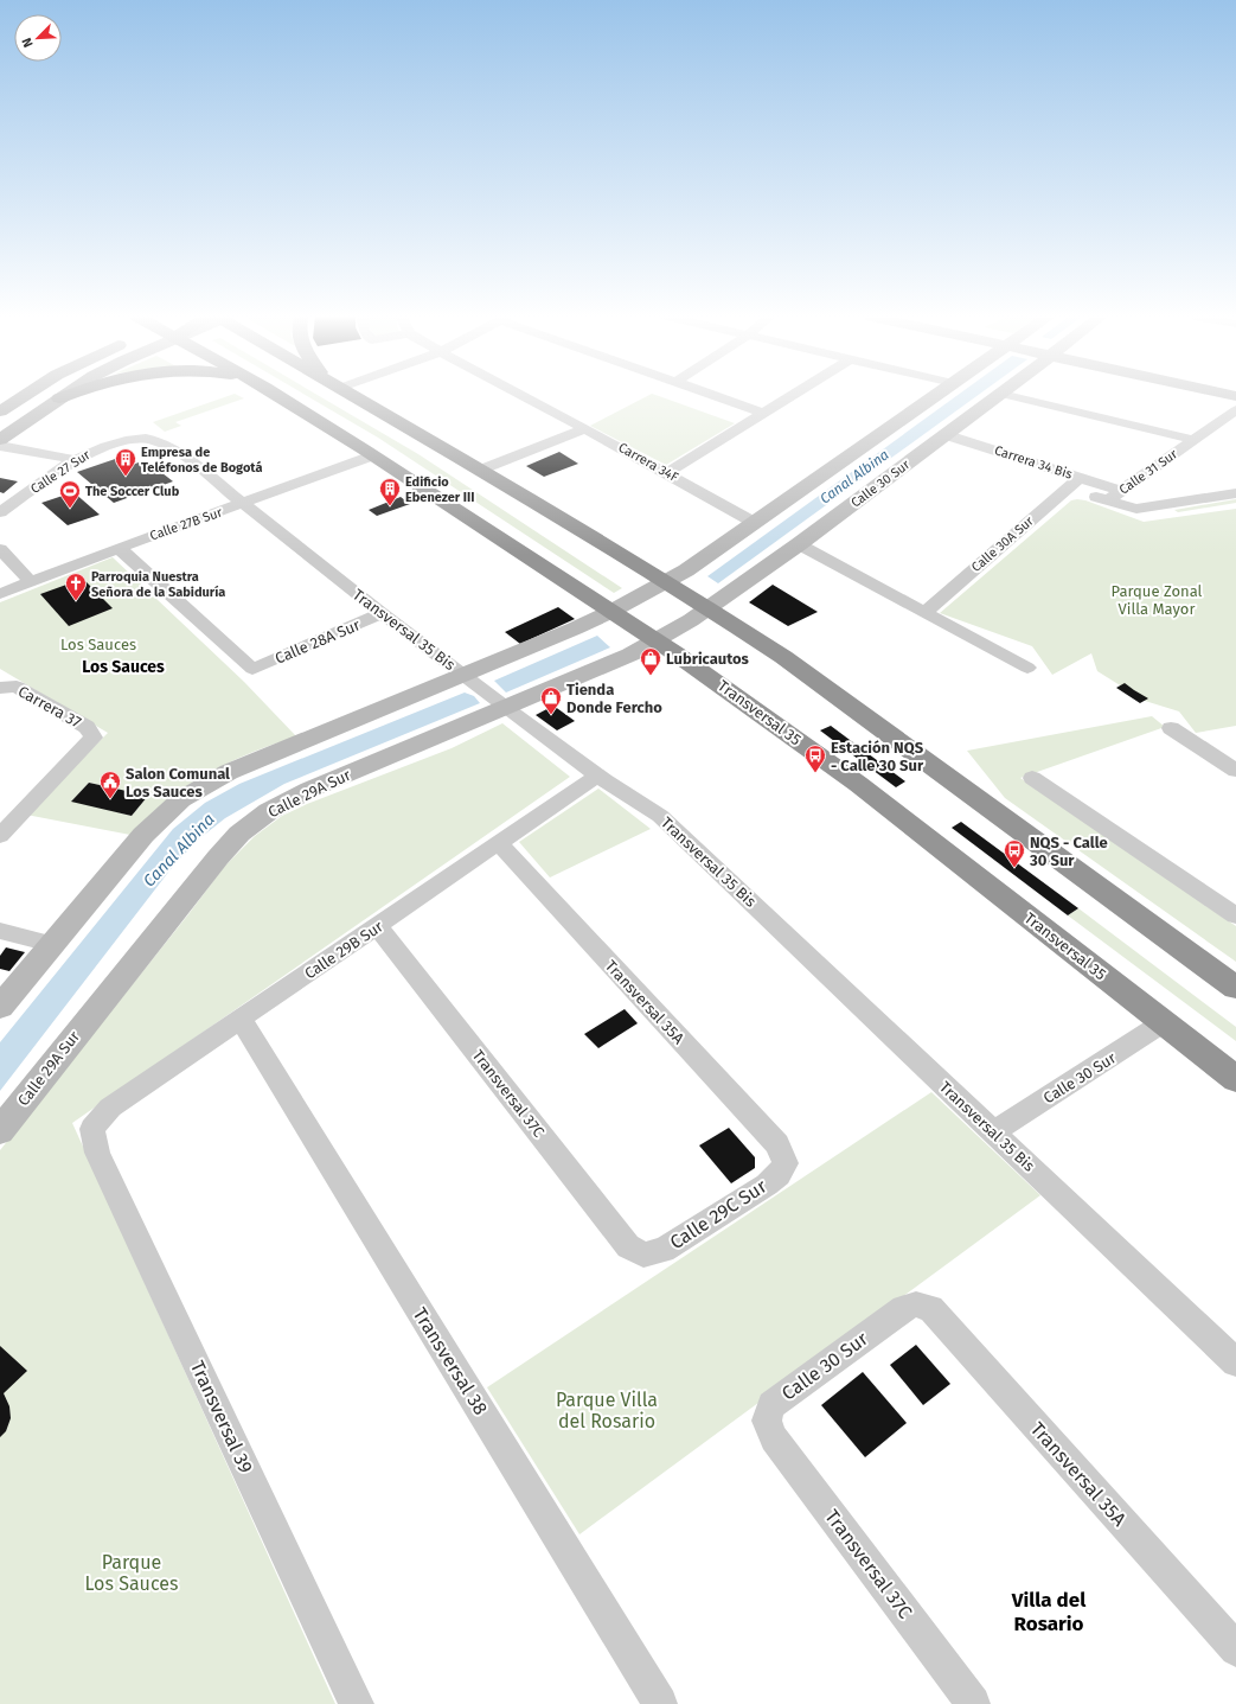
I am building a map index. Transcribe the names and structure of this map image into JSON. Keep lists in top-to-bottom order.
{
  "streets": {
    "highway": ["Transversal 35"],
    "street": [
      "Carrera 34F",
      "Carrera 34 Bis",
      "Calle 27 Sur",
      "Calle 31 Sur",
      "Calle 30 Sur",
      "Calle 27B Sur",
      "Calle 30A Sur",
      "Transversal 35 Bis",
      "Calle 28A Sur",
      "Carrera 37",
      "Calle 29A Sur",
      "Calle 29B Sur",
      "Transversal 35A",
      "Transversal 37C",
      "Calle 29C Sur",
      "Transversal 38",
      "Transversal 39"
    ]
  },
  "crossings": [
    ["Carrera 34 Bis", "Calle 31 Sur"],
    ["Carrera 34 Bis", "Calle 30 Sur"],
    ["Carrera 34 Bis", "Calle 30A Sur"],
    ["Calle 27 Sur", "Transversal 35 Bis"],
    ["Calle 30 Sur", "Transversal 35 Bis"],
    ["Calle 30 Sur", "Transversal 35"],
    ["Calle 30 Sur", "Calle 29A Sur"],
    ["Calle 30 Sur", "Transversal 35A"],
    ["Calle 30 Sur", "Transversal 37C"],
    ["Calle 27B Sur", "Transversal 35 Bis"],
    ["Calle 27B Sur", "Calle 28A Sur"],
    ["Calle 27B Sur", "Transversal 35"],
    ["Transversal 35 Bis", "Calle 28A Sur"],
    ["Transversal 35 Bis", "Calle 29A Sur"],
    ["Transversal 35 Bis", "Calle 29B Sur"],
    ["Transversal 35", "Calle 29A Sur"],
    ["Calle 29B Sur", "Transversal 35A"],
    ["Calle 29B Sur", "Transversal 37C"],
    ["Calle 29B Sur", "Transversal 38"],
    ["Calle 29B Sur", "Transversal 39"],
    ["Transversal 35A", "Calle 29C Sur"],
    ["Transversal 37C", "Calle 29C Sur"]
  ],
  "districts": ["Los Sauces", "Villa del Rosario"],
  "water": ["Canal Albina"],
  "parks": [
    "Parque Zonal Villa Mayor",
    "Los Sauces",
    "Parque Villa del Rosario",
    "Parque Los Sauces"
  ],
  "places": {
    "building": ["Empresa de Teléfonos de Bogotá", "Edificio Ebenezer III"],
    "sports": ["The Soccer Club"],
    "church": ["Parroquia Nuestra Señora de la Sabiduría"],
    "shop": ["Lubricautos", "Tienda Donde Fercho"],
    "bus stop": ["Estación NQS - Calle 30 Sur", "NQS - Calle 30 Sur"],
    "public building": ["Salon Comunal Los Sauces"]
  },
  "north": "bottom left"
}
